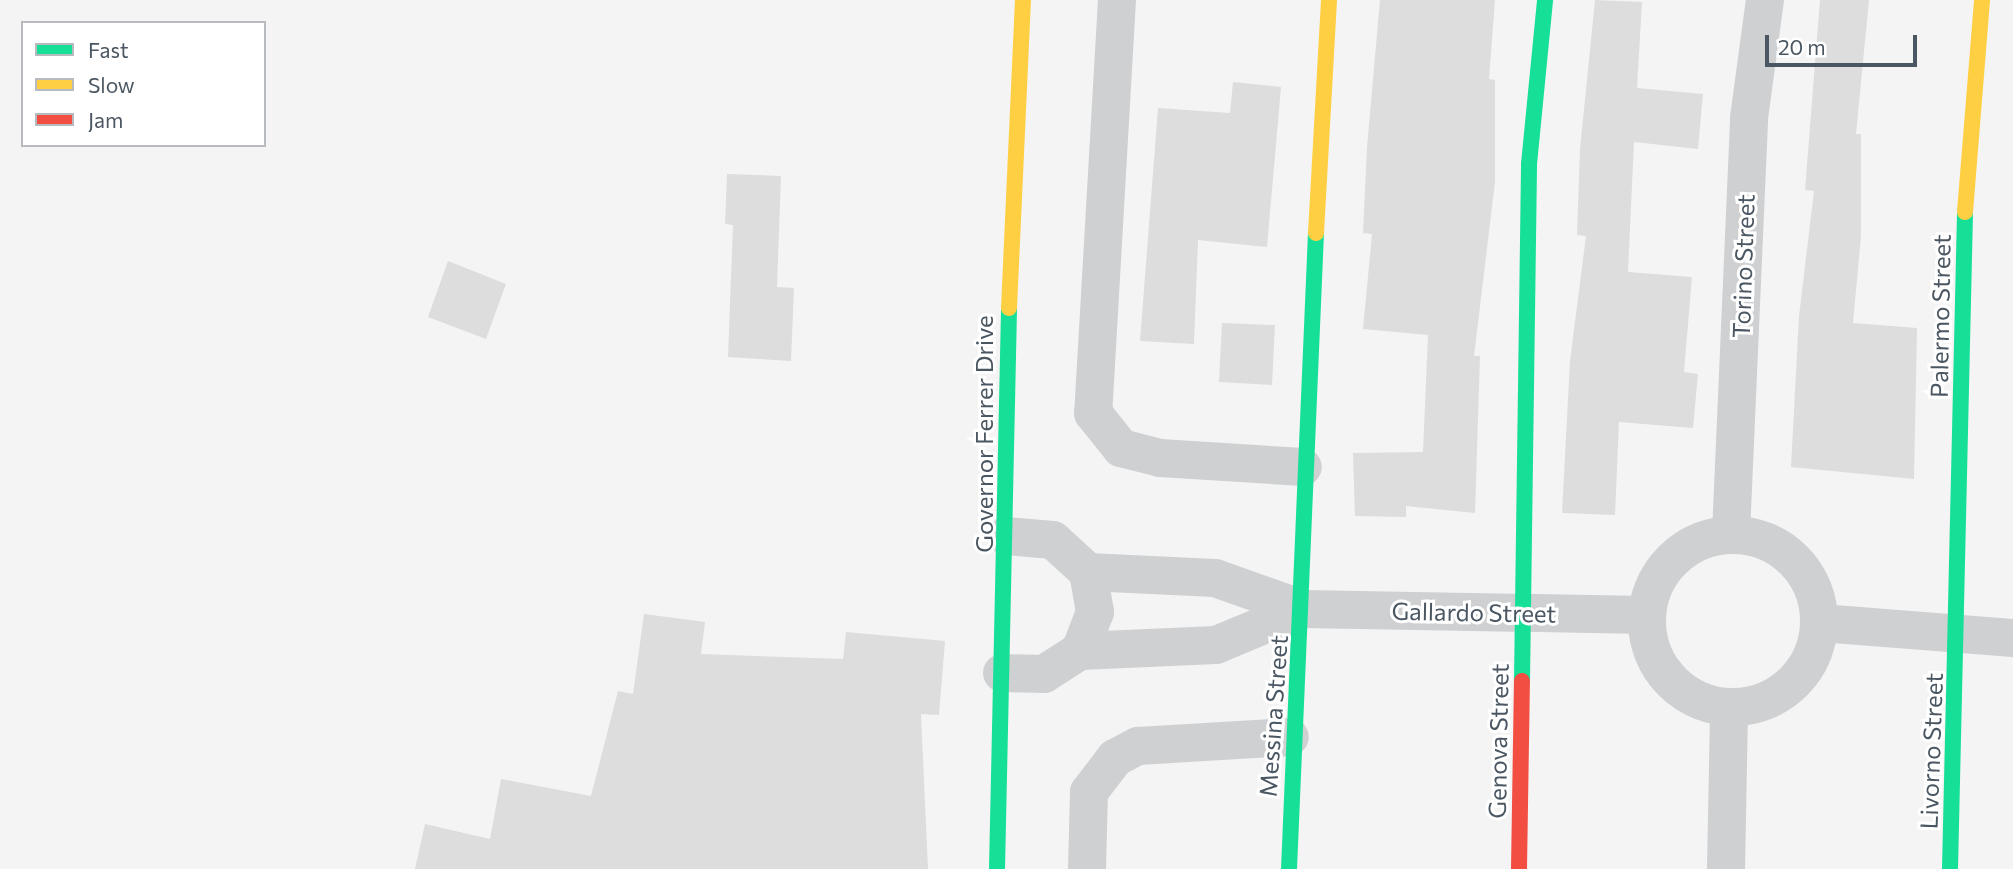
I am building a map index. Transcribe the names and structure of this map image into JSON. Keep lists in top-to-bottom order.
{
  "streets": {
    "street": [
      "Torino Street",
      "Palermo Street",
      "Governor Ferrer Drive",
      "Gallardo Street",
      "Messina Street",
      "Genova Street",
      "Livorno Street"
    ]
  },
  "crossings": [
    ["Torino Street", "Gallardo Street"],
    ["Palermo Street", "Livorno Street"],
    ["Gallardo Street", "Messina Street"],
    ["Gallardo Street", "Genova Street"]
  ],
  "legend": ["Fast", "Slow", "Jam"],
  "scale_bar": "20 m"
}
